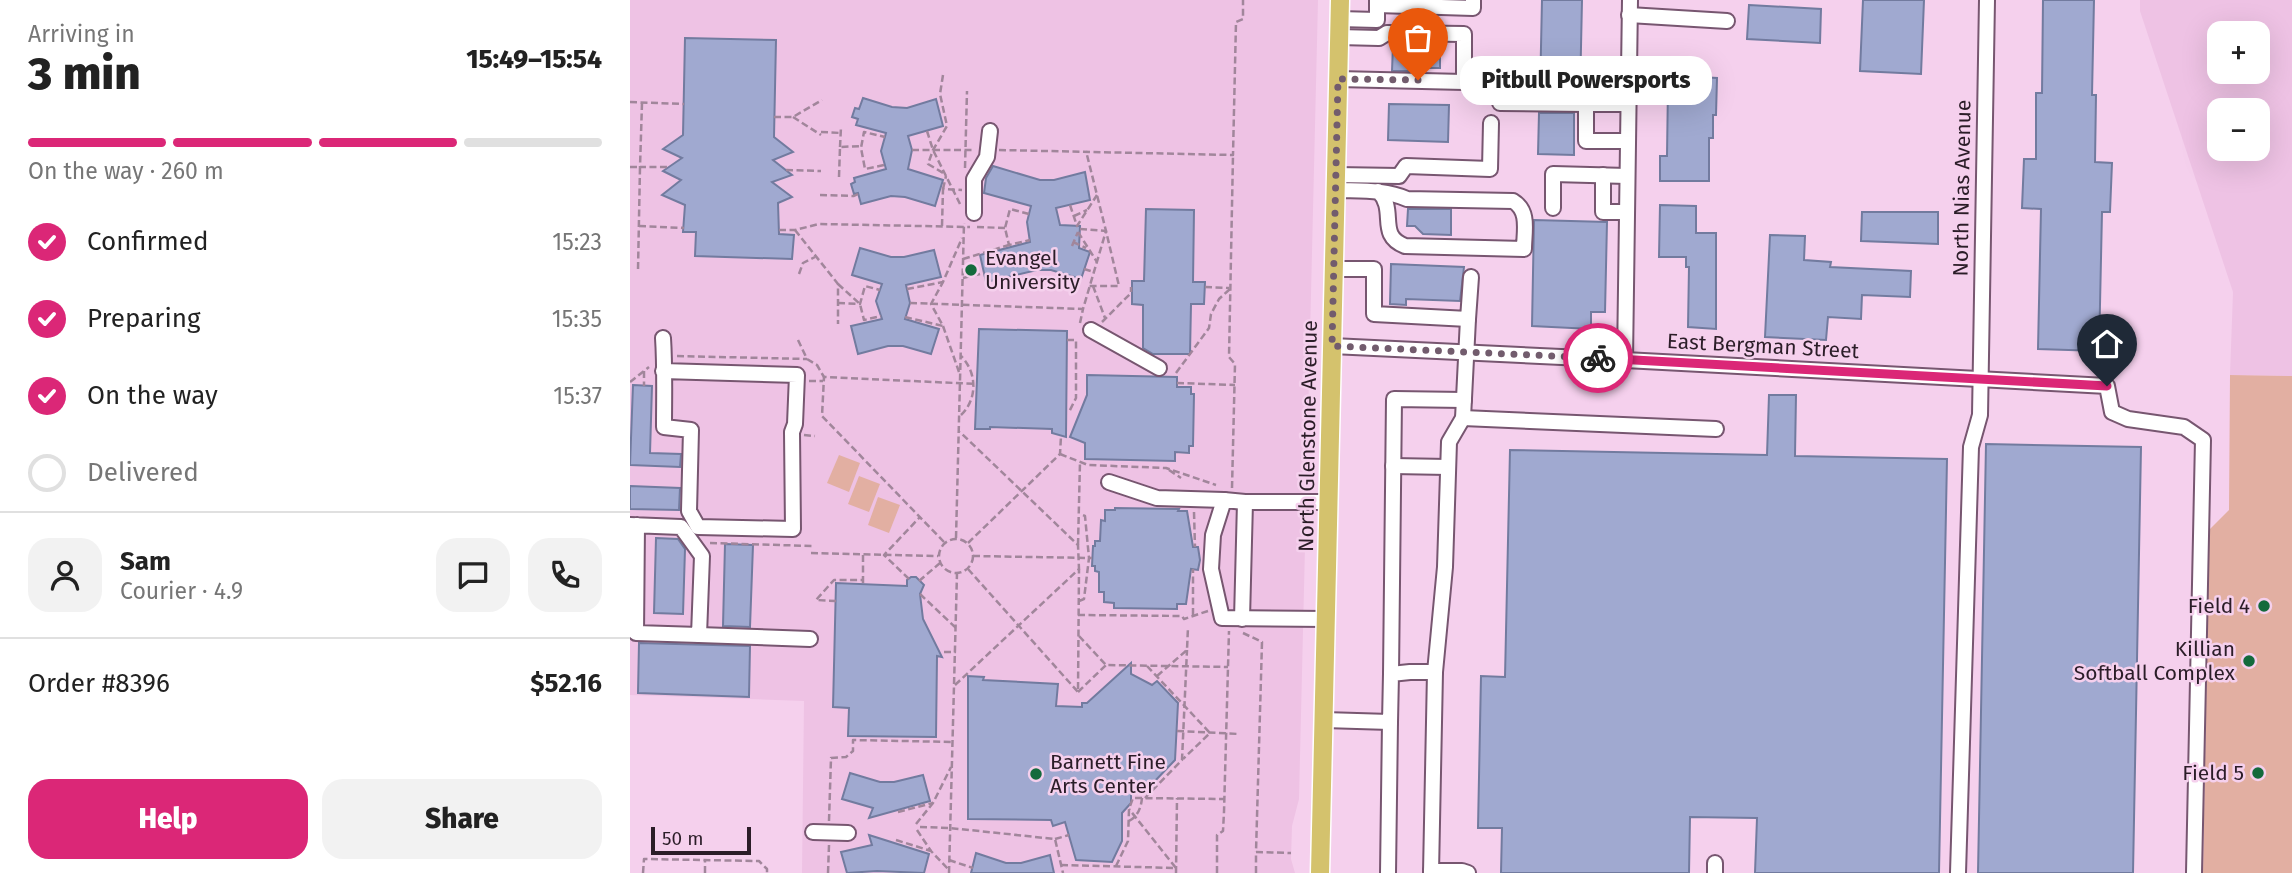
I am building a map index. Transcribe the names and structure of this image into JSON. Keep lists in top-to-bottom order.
{
  "streets": {
    "main road": ["North Glenstone Avenue"],
    "street": ["North Nias Avenue", "East Bergman Street"]
  },
  "crossings": [
    ["North Nias Avenue", "East Bergman Street"],
    ["East Bergman Street", "North Glenstone Avenue"]
  ],
  "places": [
    "Pitbull Powersports",
    "Evangel University",
    "Field 4",
    "Killian Softball Complex",
    "Field 5",
    "Barnett Fine Arts Center"
  ],
  "scale_bar": "50 m",
  "page": {
    "heading": ["3 min", "Arriving in", "15:49–15:54"],
    "panel": [
      "Sam",
      "Courier · 4.9",
      "Order #8396",
      "$52.16"
    ],
    "map_buttons": ["+", "−"],
    "bubble": "Pitbull Powersports",
    "bar": "On the way · 260 m",
    "list": [
      ["Confirmed", "15:23"],
      ["Preparing", "15:35"],
      ["On the way", "15:37"],
      "Delivered"
    ],
    "buttons": ["Help", "Share"],
    "scale": "50 m"
  }
}
